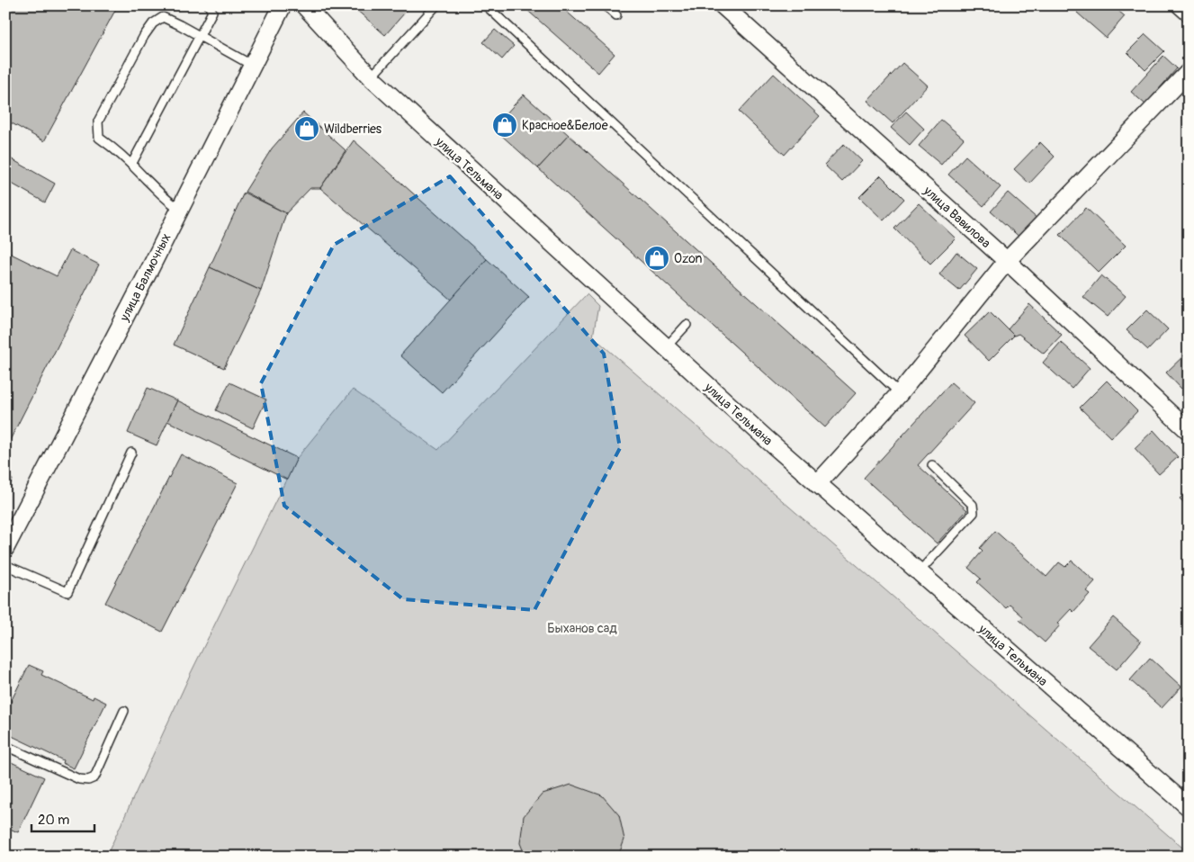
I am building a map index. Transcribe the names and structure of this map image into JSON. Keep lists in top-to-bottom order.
{
  "streets": {
    "street": ["улица Тельмана", "улица Вавилова", "улица Балмочных"]
  },
  "parks": ["Быханов сад"],
  "places": {
    "shop": ["Красное&Белое", "Wildberries", "Ozon"]
  },
  "scale_bar": "20 m"
}
